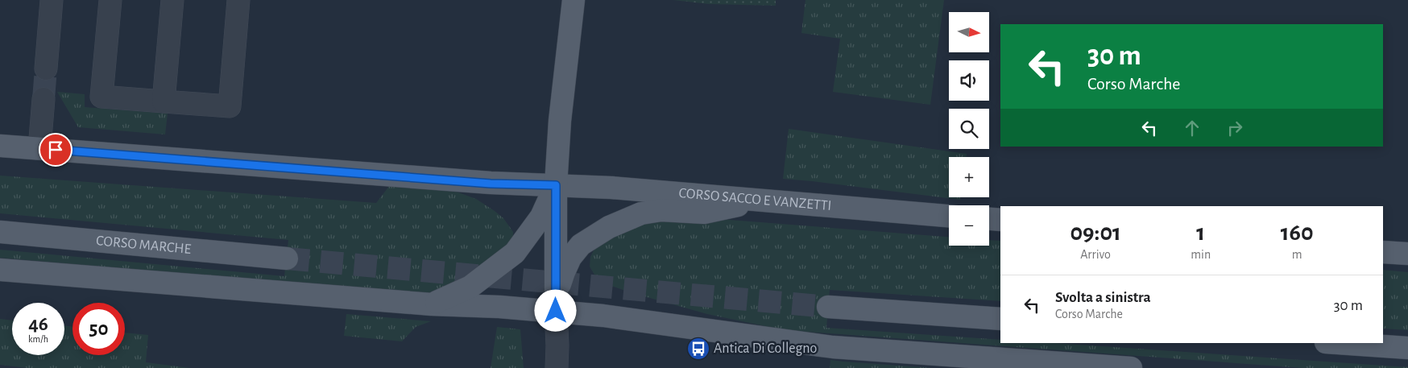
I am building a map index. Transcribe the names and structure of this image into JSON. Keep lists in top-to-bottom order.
{
  "streets": {
    "main road": ["CORSO SACCO E VANZETTI", "CORSO MARCHE"]
  },
  "places": {
    "bus stop": ["Antica Di Collegno"]
  },
  "north": "right",
  "page": {
    "map_buttons": ["+", "−"],
    "turn": ["30 m", "Corso Marche"],
    "eta": [
      "09:01",
      "Arrivo",
      "1",
      "min",
      "160",
      "m"
    ],
    "list": [
      {
        "name": "Svolta a sinistra",
        "note": "Corso Marche",
        "value": "30 m"
      }
    ],
    "speed": "46 km/h",
    "limit": "50"
  }
}
